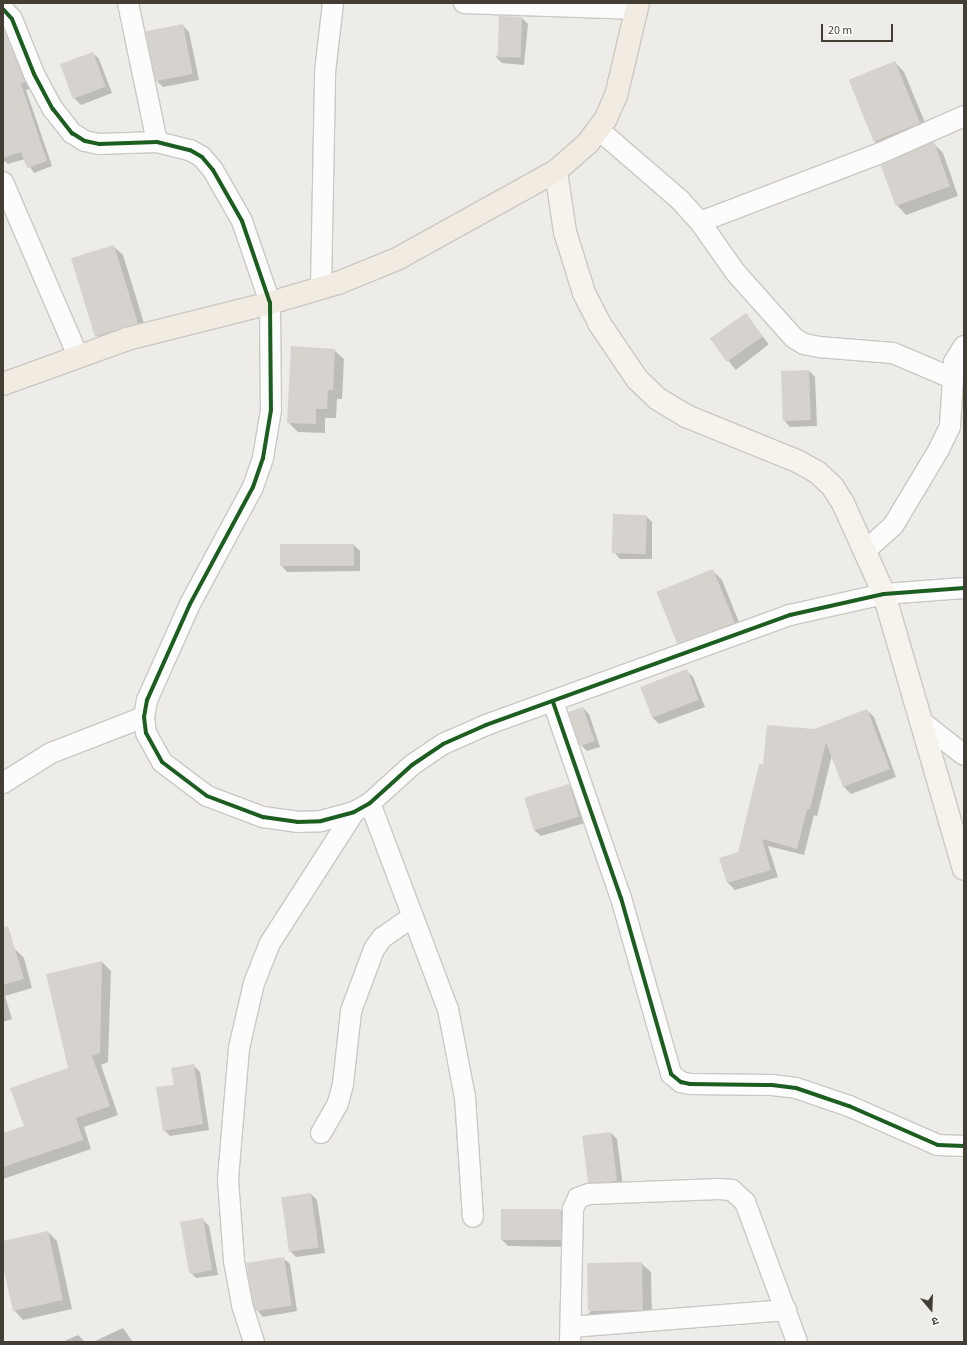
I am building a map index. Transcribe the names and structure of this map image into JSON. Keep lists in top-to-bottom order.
{
  "scale_bar": "20 m",
  "north": "bottom"
}
